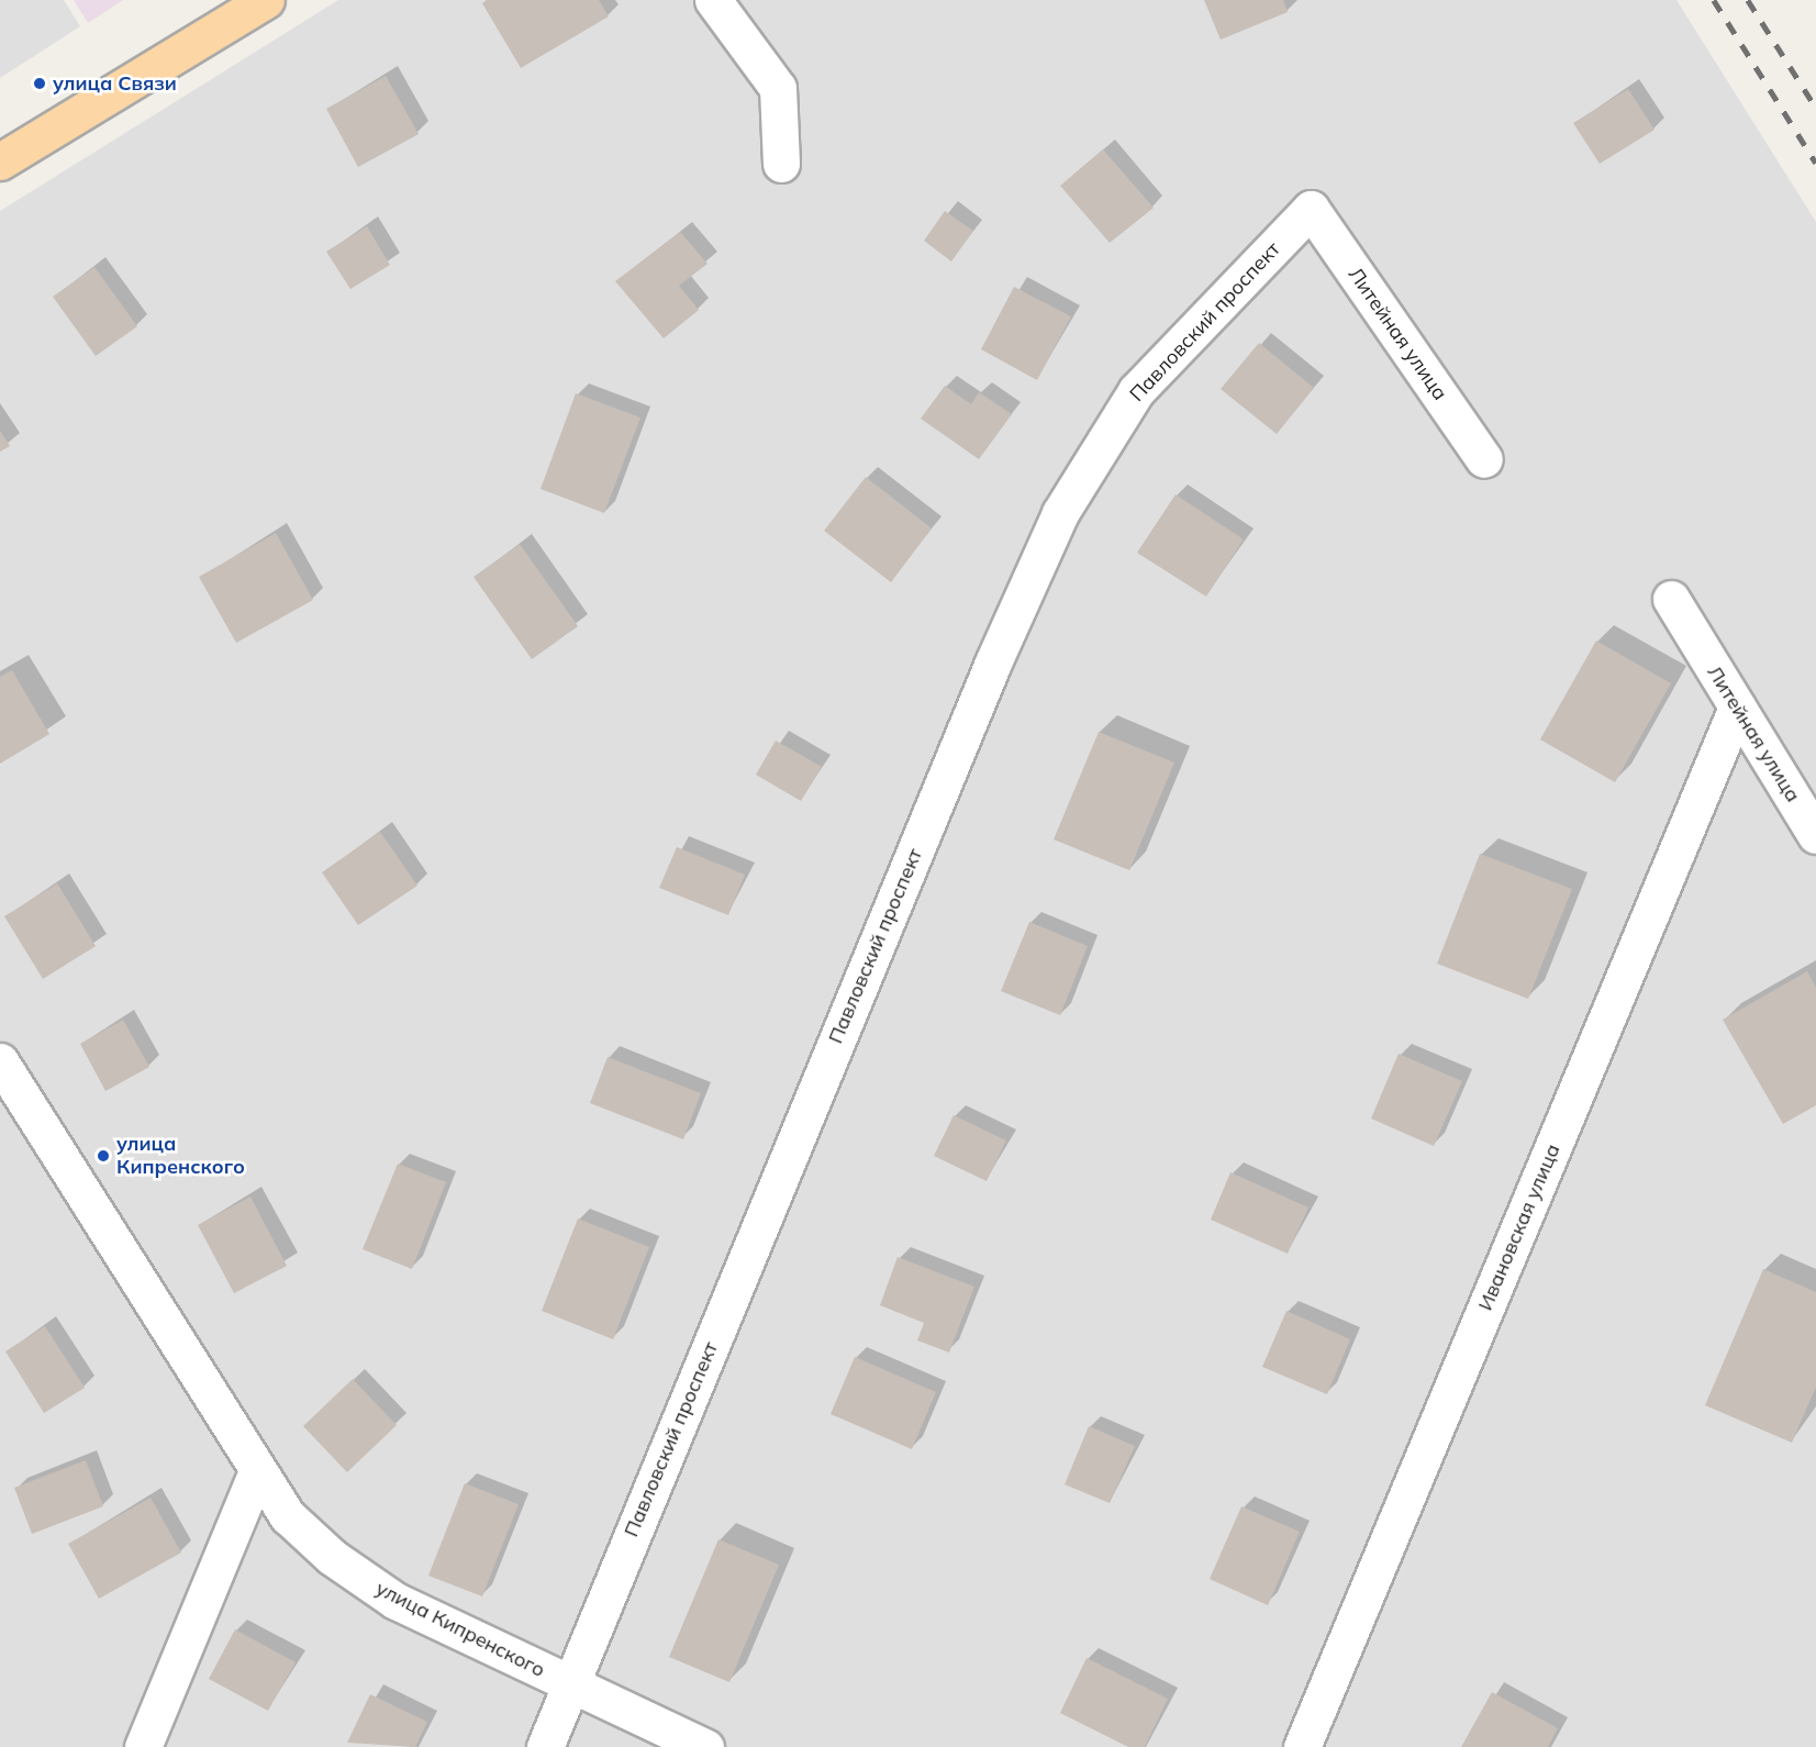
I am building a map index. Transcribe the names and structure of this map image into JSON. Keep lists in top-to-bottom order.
{
  "streets": {
    "street": [
      "Павловский проспект",
      "Литейная улица",
      "Ивановская улица",
      "улица Кипренского"
    ]
  },
  "crossings": [
    ["Павловский проспект", "Литейная улица"],
    ["Павловский проспект", "улица Кипренского"],
    ["Литейная улица", "Ивановская улица"]
  ],
  "places": ["улица Связи", "улица Кипренского"]
}
